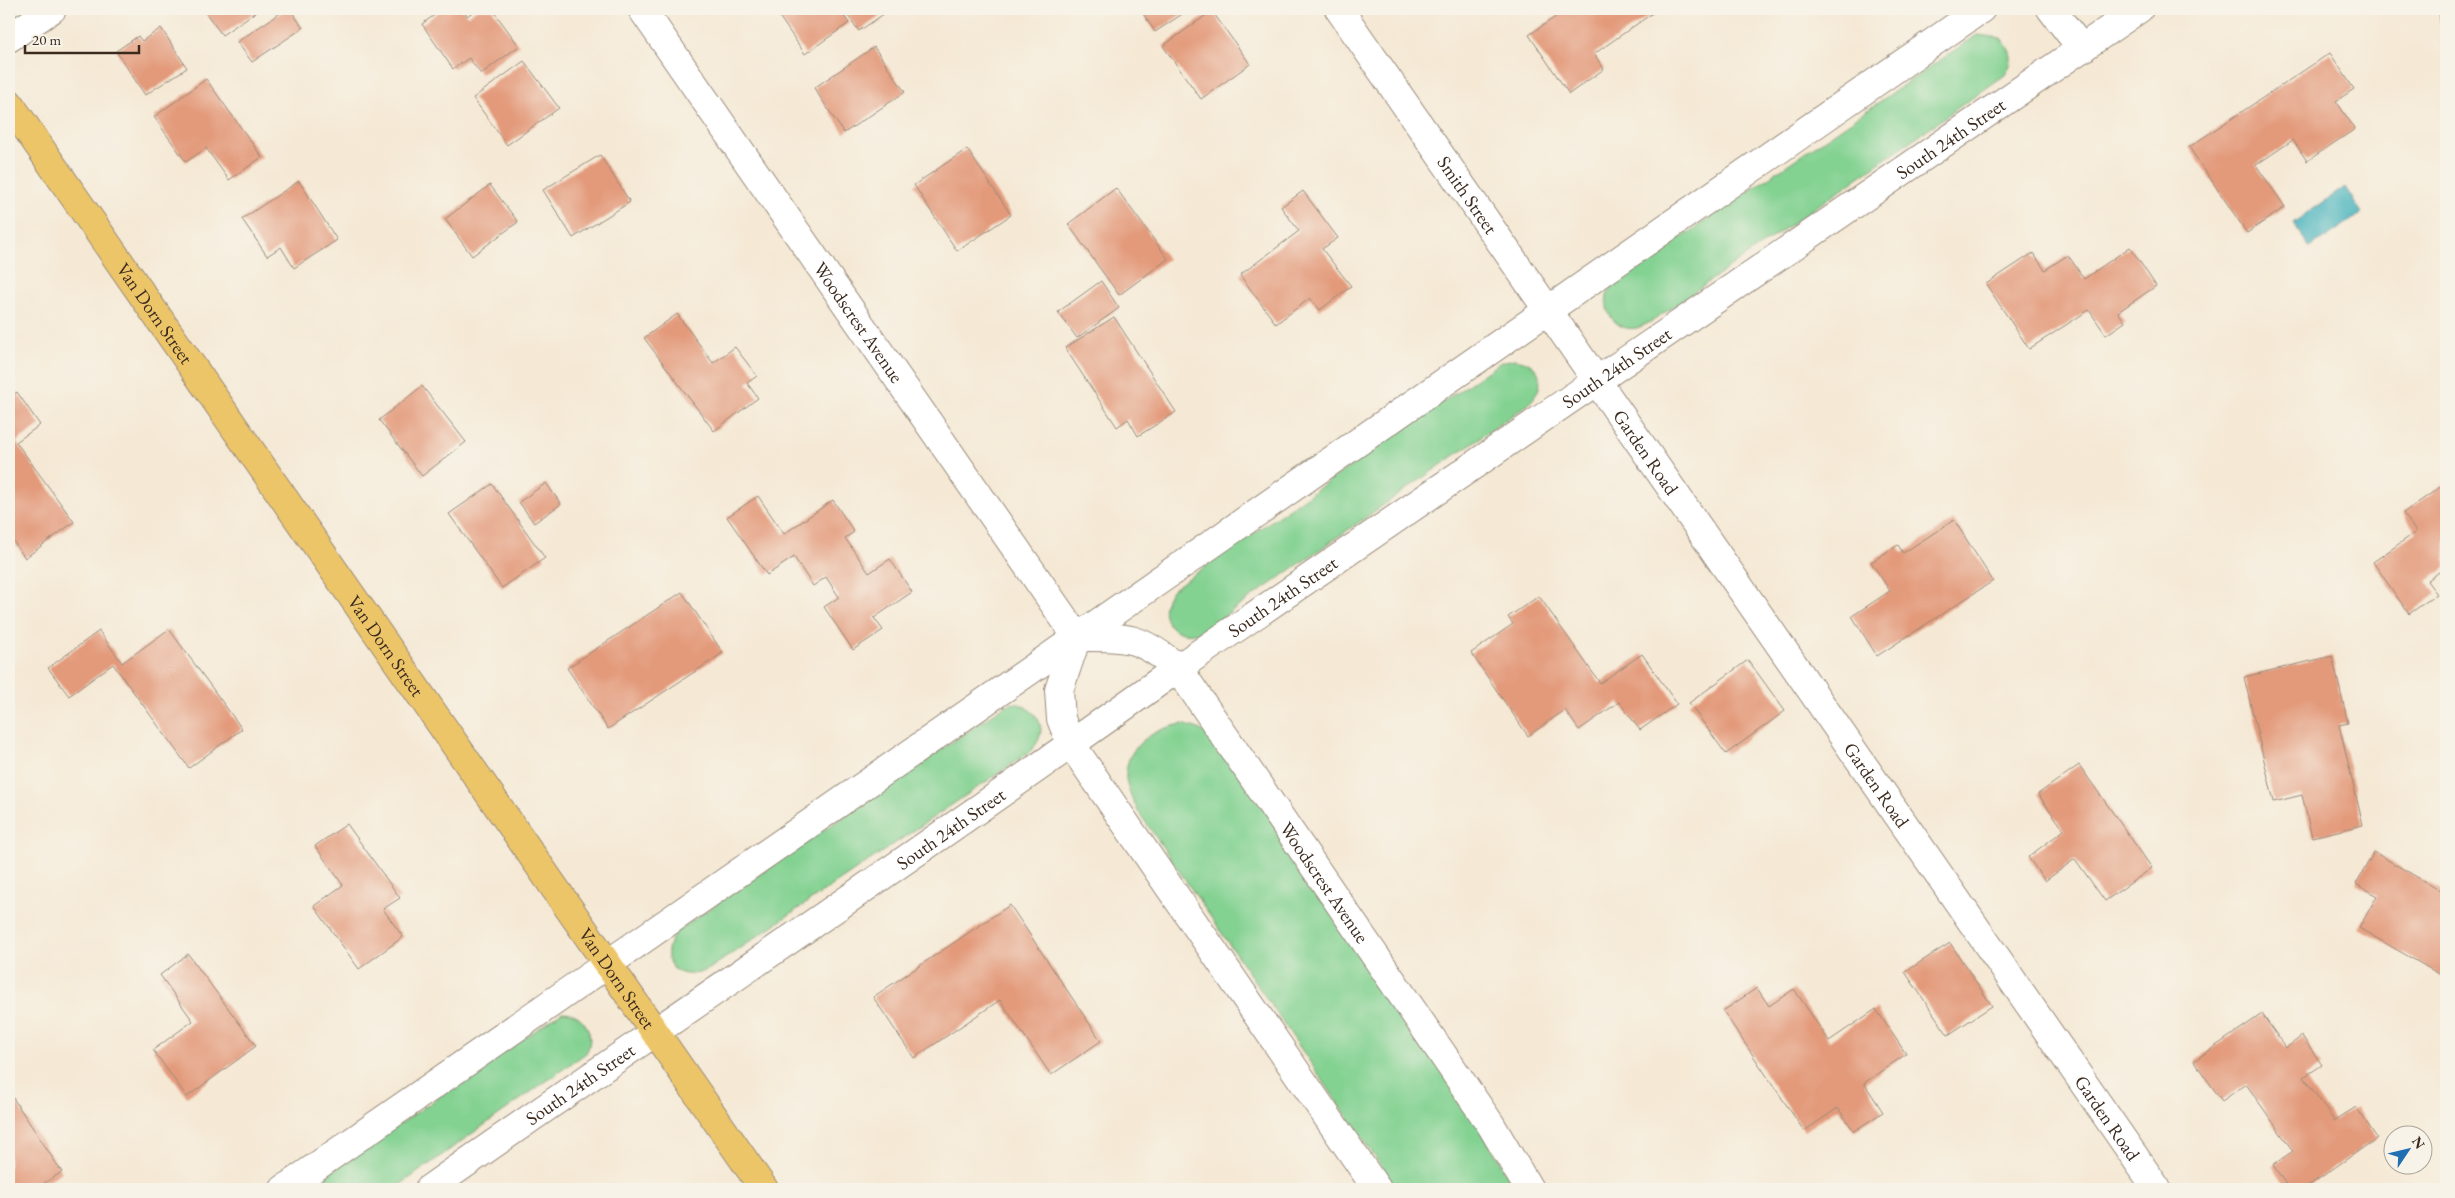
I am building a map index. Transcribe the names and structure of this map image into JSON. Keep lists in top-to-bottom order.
{
  "streets": {
    "main road": ["Van Dorn Street"],
    "street": [
      "South 24th Street",
      "Smith Street",
      "Woodscrest Avenue",
      "Garden Road"
    ]
  },
  "crossings": [
    ["South 24th Street", "Smith Street"],
    ["South 24th Street", "Van Dorn Street"],
    ["South 24th Street", "Woodscrest Avenue"],
    ["South 24th Street", "Garden Road"],
    ["Smith Street", "Garden Road"]
  ],
  "scale_bar": "20 m",
  "north": "top right"
}
